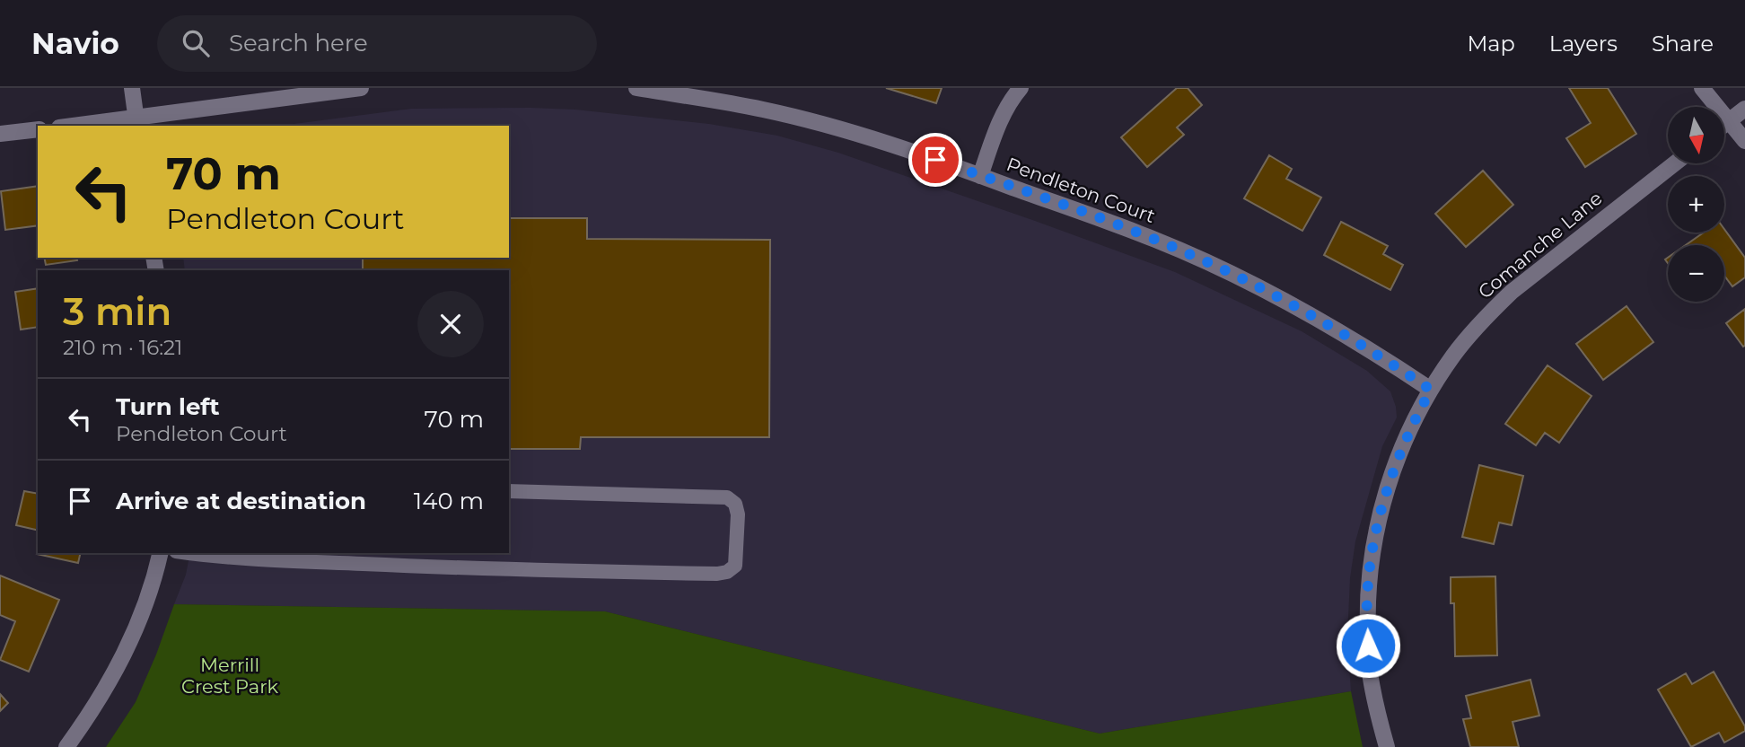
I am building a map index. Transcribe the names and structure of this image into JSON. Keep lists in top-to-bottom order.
{
  "streets": {
    "street": ["Pendleton Court", "Comanche Lane"]
  },
  "crossings": [
    ["Pendleton Court", "Comanche Lane"]
  ],
  "parks": ["Merrill Crest Park"],
  "north": "bottom",
  "page": {
    "header": "Navio",
    "search": "Search here",
    "nav": ["Map", "Layers", "Share"],
    "map_buttons": ["+", "−"],
    "turn": ["70 m", "Pendleton Court"],
    "heading": ["3 min", "210 m · 16:21"],
    "list": [
      {
        "name": "Turn left",
        "note": "Pendleton Court",
        "value": "70 m"
      },
      {
        "name": "Arrive at destination",
        "value": "140 m"
      }
    ]
  }
}
